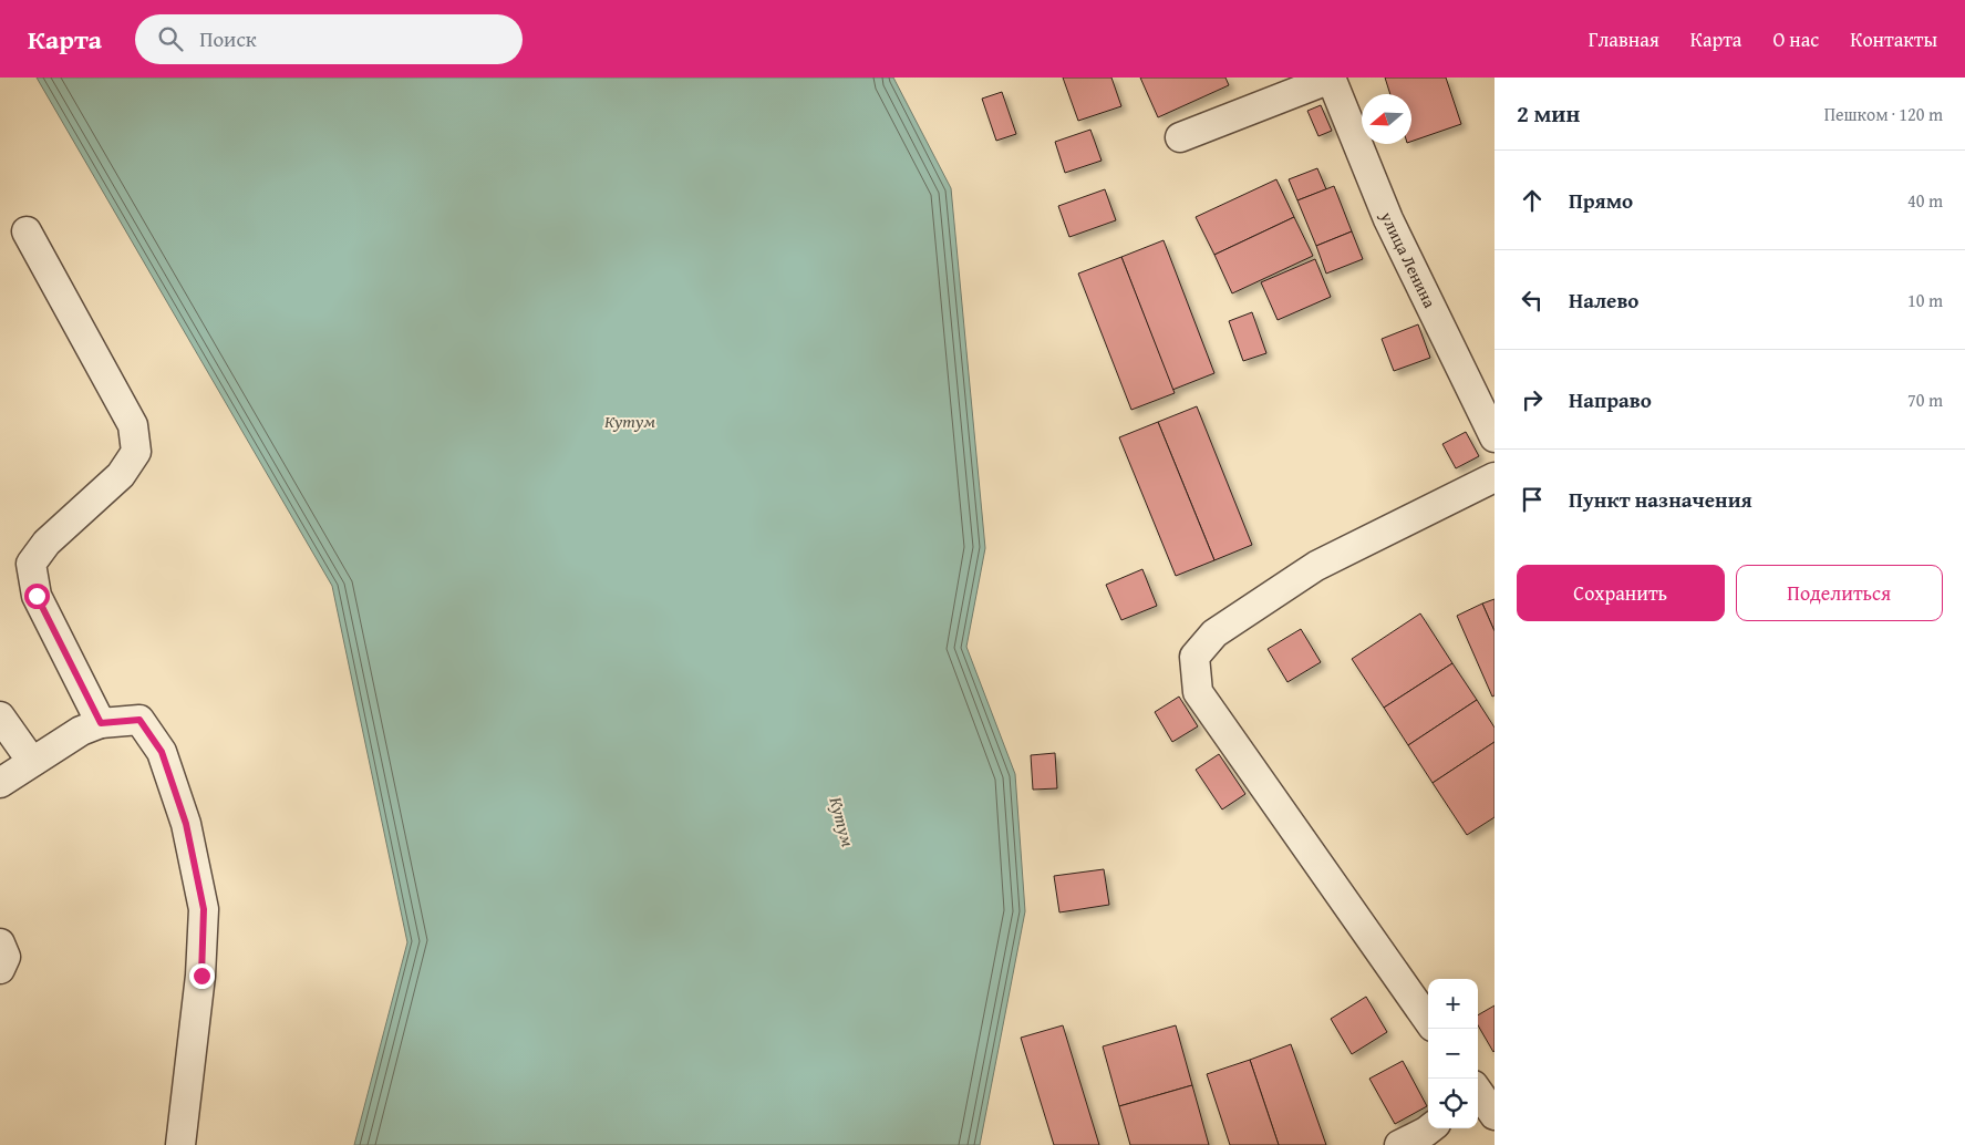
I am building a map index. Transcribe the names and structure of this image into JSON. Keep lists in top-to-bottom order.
{
  "streets": {
    "street": ["улица Ленина"]
  },
  "water": ["Кутум"],
  "north": "left",
  "page": {
    "header": "Карта",
    "search": "Поиск",
    "nav": [
      "Главная",
      "Карта",
      "О нас",
      "Контакты"
    ],
    "heading": ["2 мин", "Пешком · 120 m"],
    "list": [
      ["Прямо", "40 m"],
      ["Налево", "10 m"],
      ["Направо", "70 m"],
      "Пункт назначения"
    ],
    "buttons": ["Сохранить", "Поделиться"],
    "map_buttons": ["+", "−"]
  }
}
